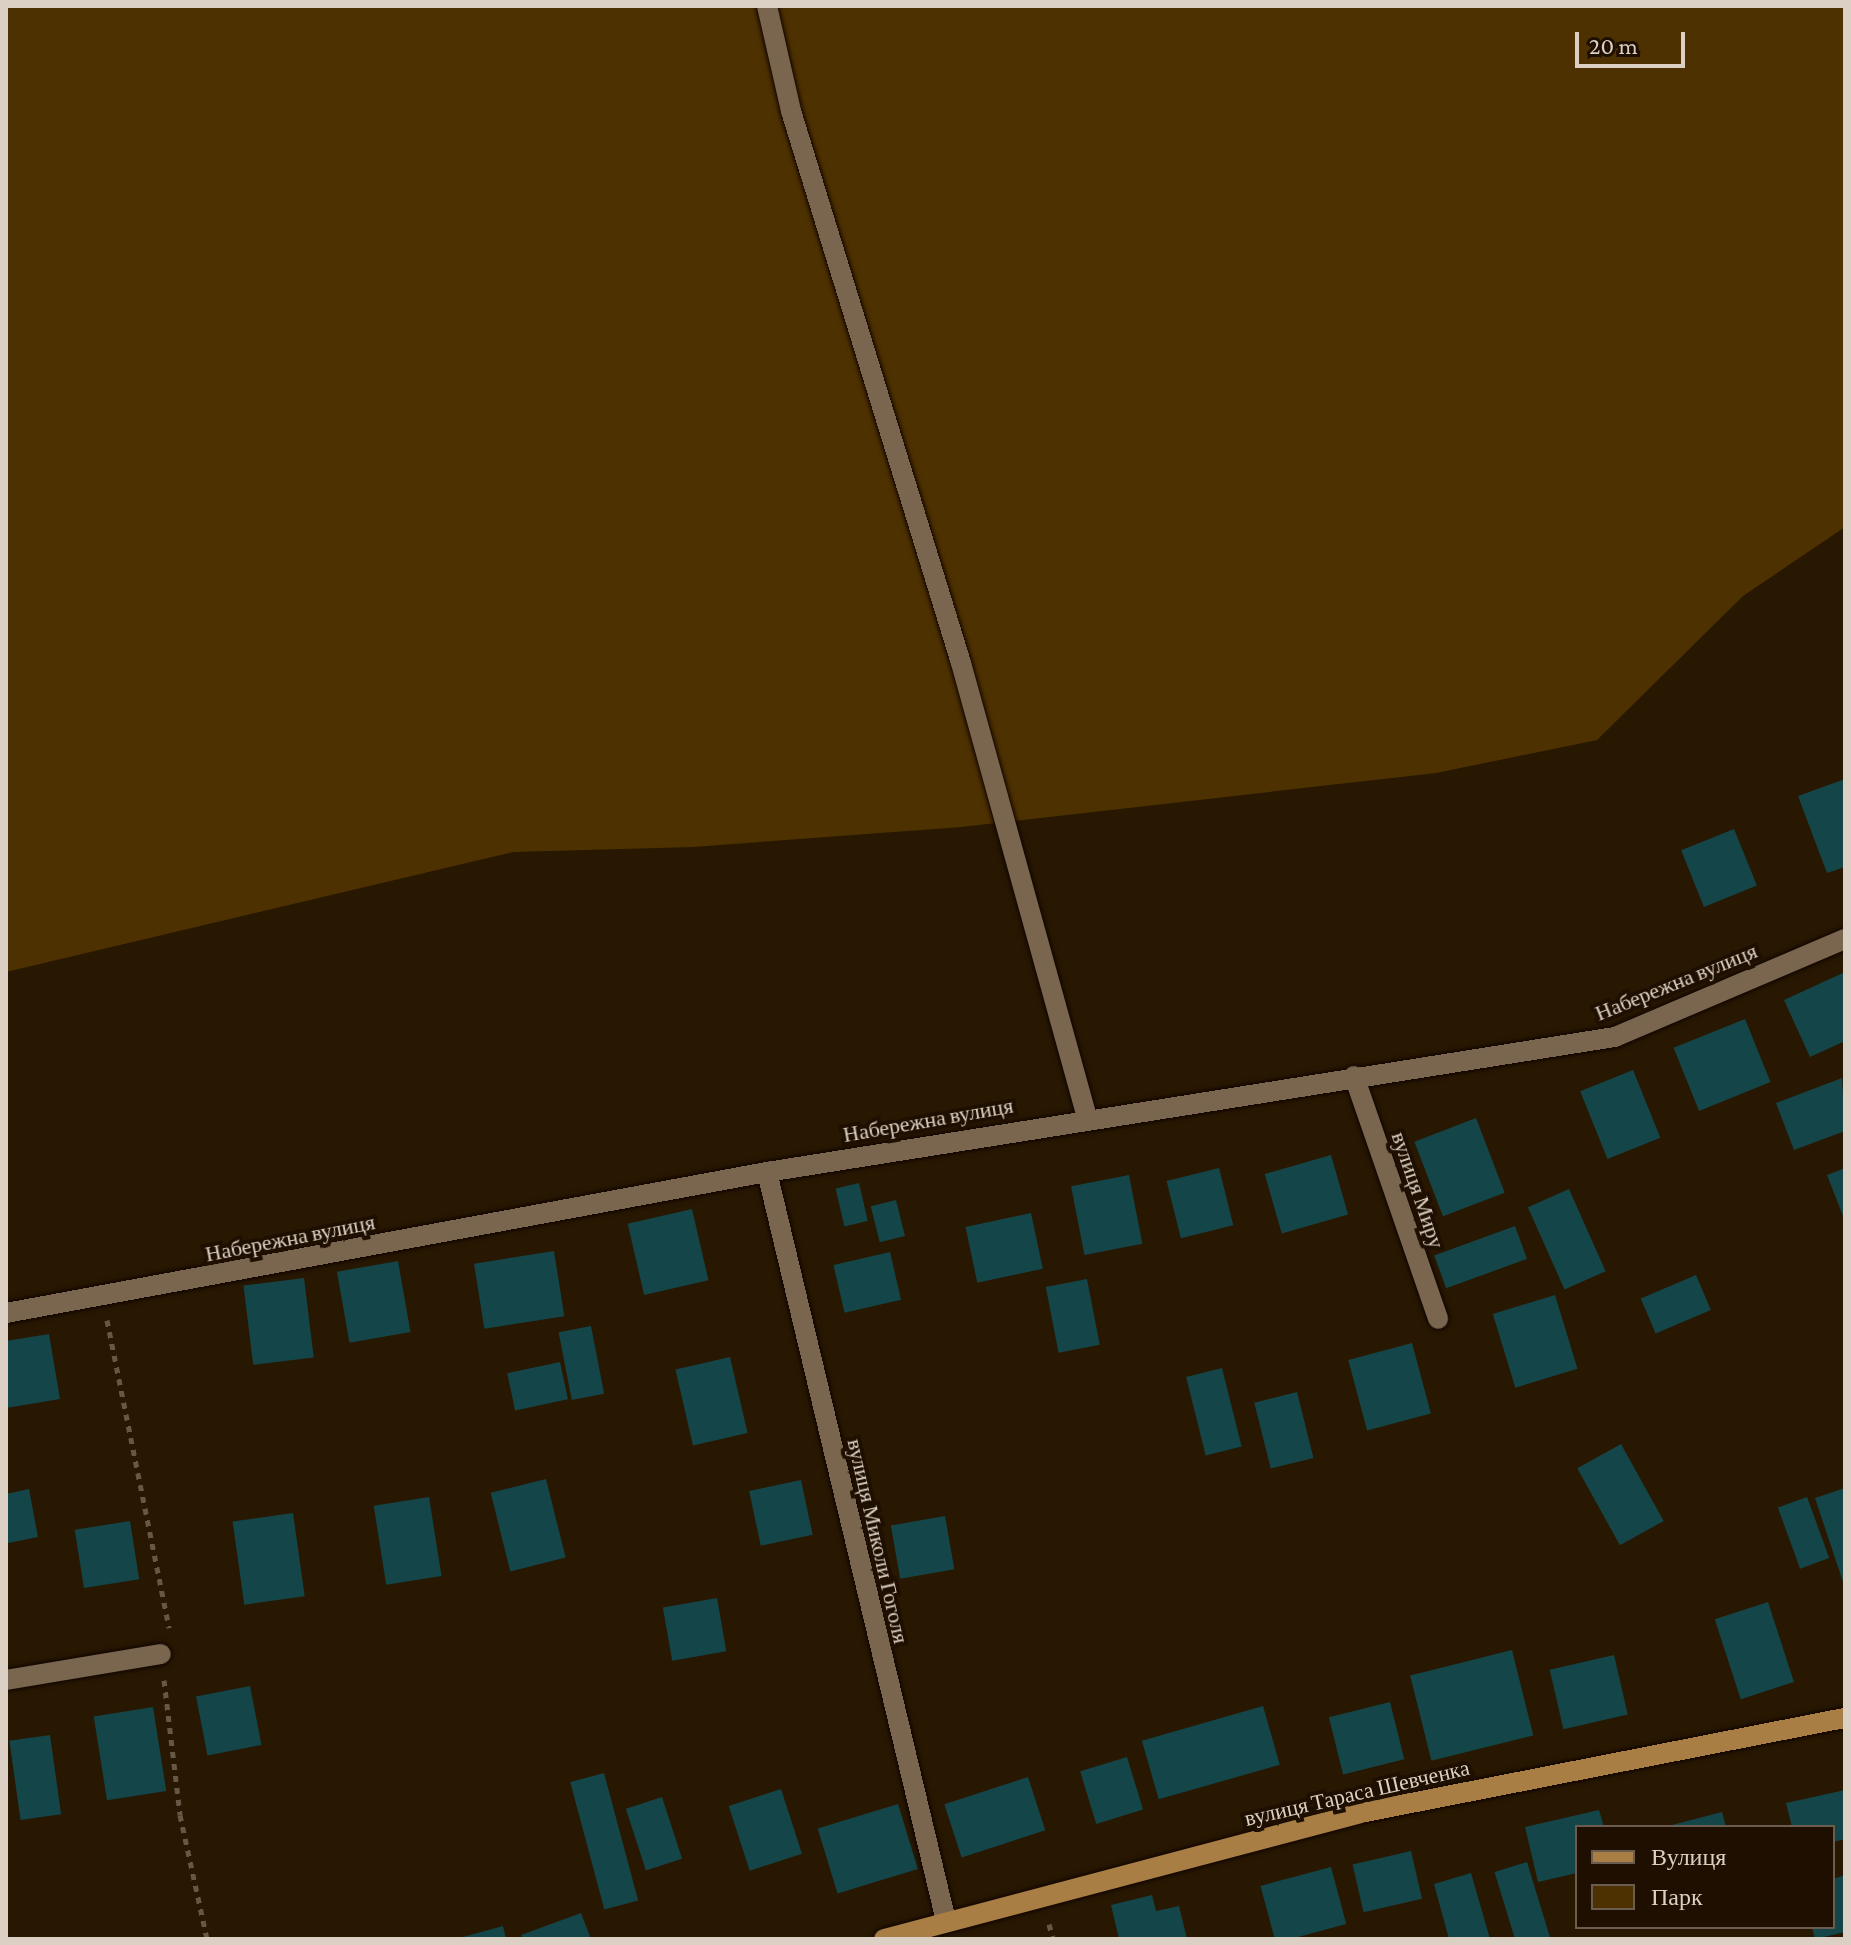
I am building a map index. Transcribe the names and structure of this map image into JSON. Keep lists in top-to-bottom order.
{
  "streets": {
    "main road": ["вулиця Тараса Шевченка"],
    "street": ["Набережна вулиця", "вулиця Миру", "вулиця Миколи Гоголя"]
  },
  "crossings": [
    ["Набережна вулиця", "вулиця Миру"],
    ["Набережна вулиця", "вулиця Миколи Гоголя"],
    ["вулиця Миколи Гоголя", "вулиця Тараса Шевченка"]
  ],
  "legend": ["Вулиця", "Парк"],
  "scale_bar": "20 m"
}
